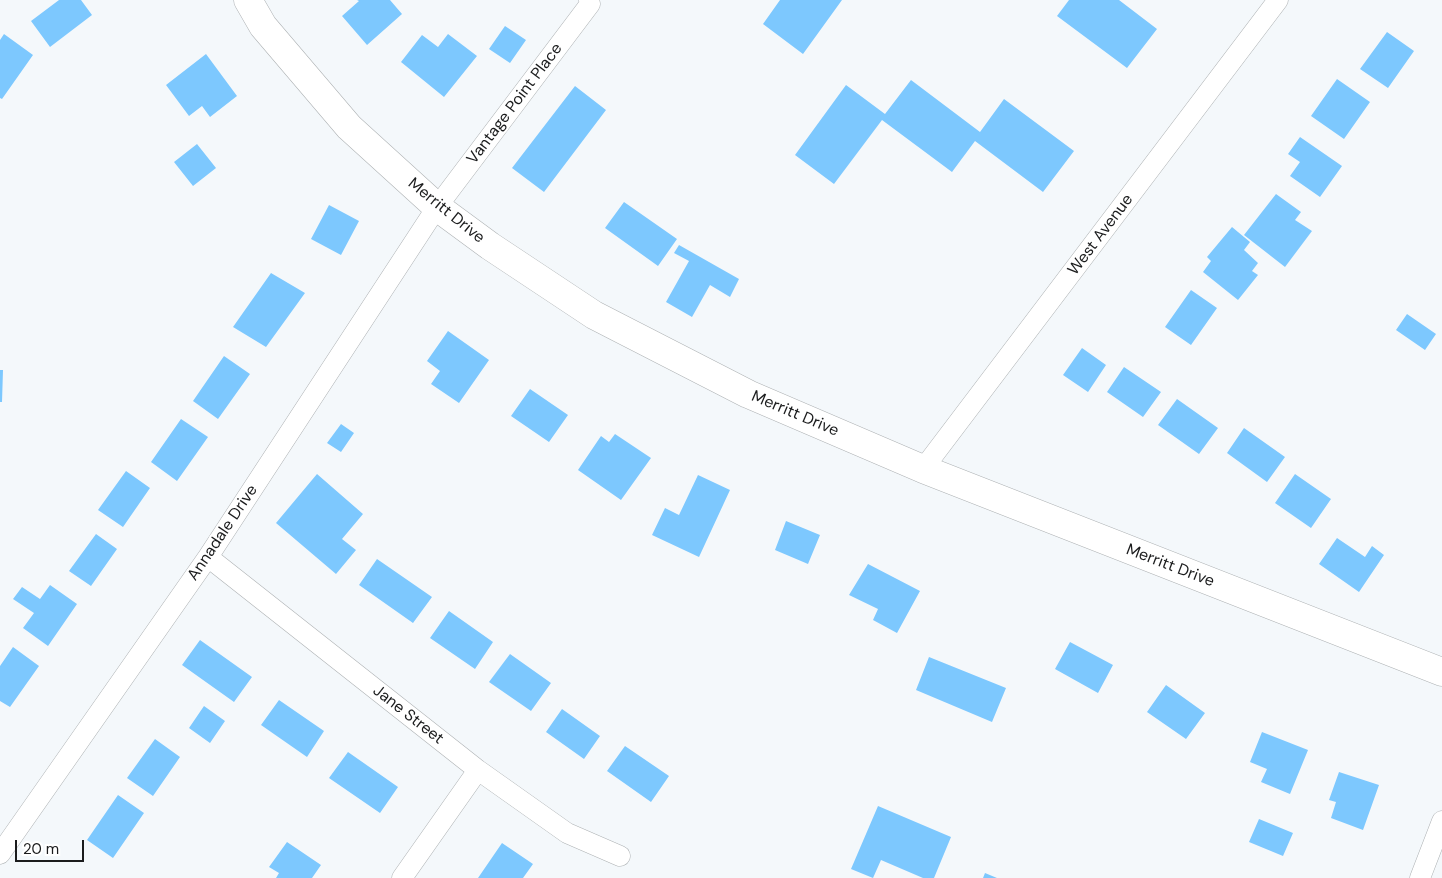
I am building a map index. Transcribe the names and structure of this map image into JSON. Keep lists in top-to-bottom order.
{
  "streets": {
    "main road": ["Merritt Drive"],
    "street": [
      "Vantage Point Place",
      "West Avenue",
      "Annadale Drive",
      "Jane Street"
    ]
  },
  "crossings": [
    ["Vantage Point Place", "Merritt Drive"],
    ["Vantage Point Place", "Annadale Drive"],
    ["Merritt Drive", "West Avenue"],
    ["Merritt Drive", "Annadale Drive"],
    ["Annadale Drive", "Jane Street"]
  ],
  "scale_bar": "20 m"
}
